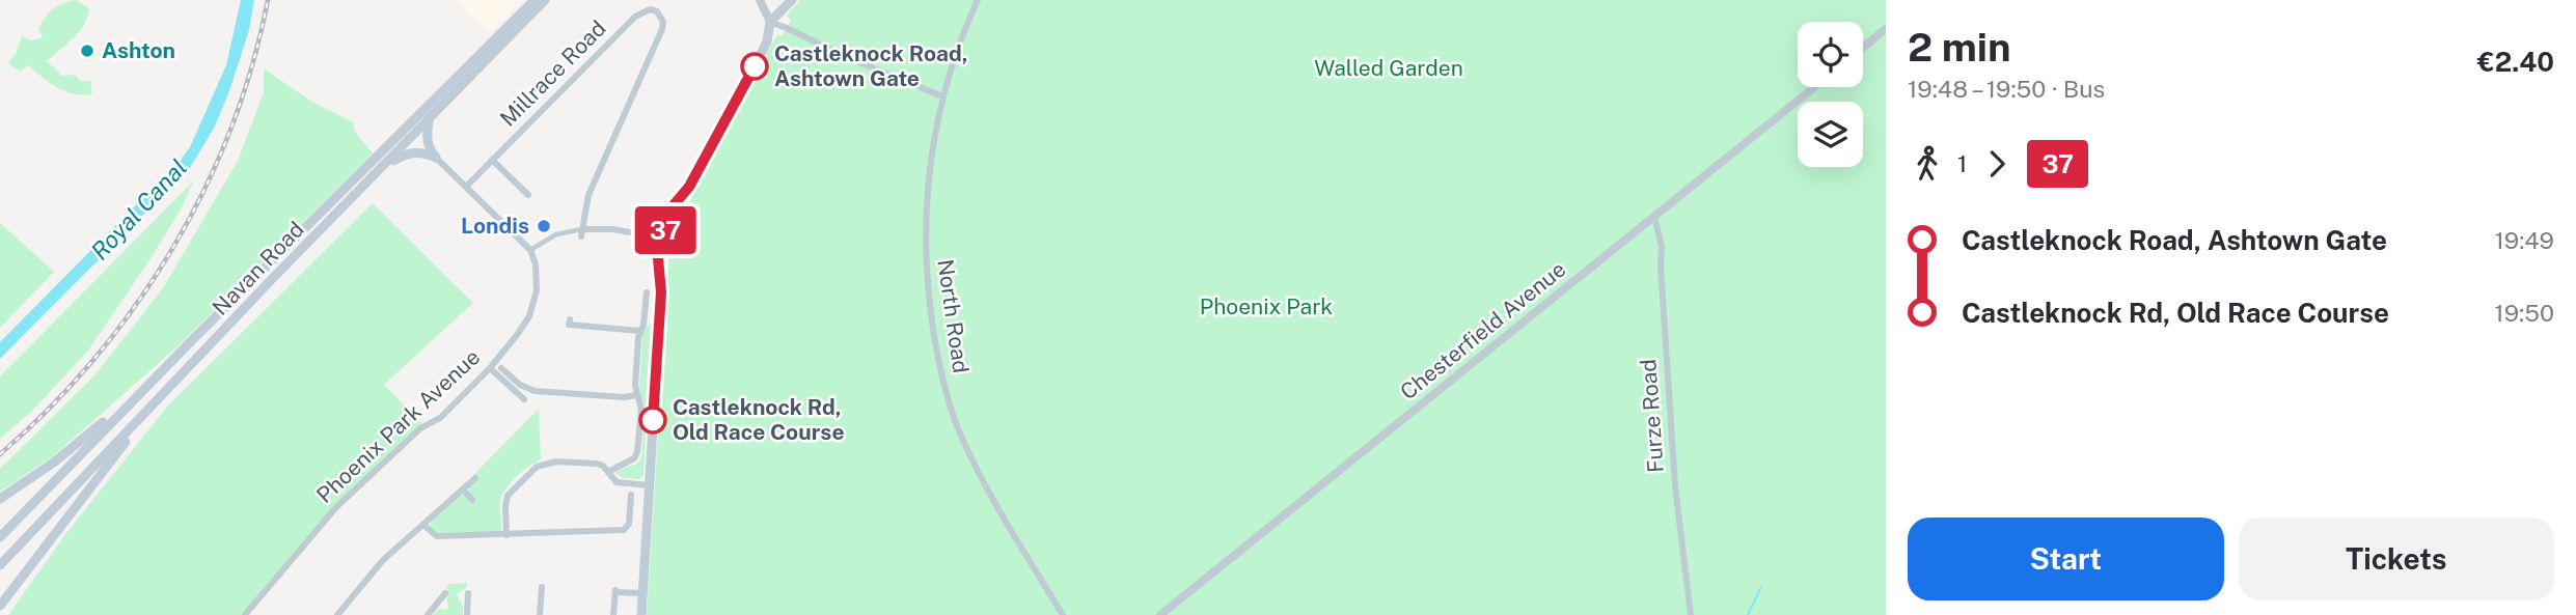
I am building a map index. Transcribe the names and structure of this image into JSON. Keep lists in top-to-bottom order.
{
  "streets": {
    "main road": ["Navan Road"],
    "street": [
      "Millrace Road",
      "North Road",
      "Chesterfield Avenue",
      "Furze Road",
      "Phoenix Park Avenue"
    ]
  },
  "crossings": [
    ["Chesterfield Avenue", "Furze Road"]
  ],
  "water": ["Royal Canal"],
  "parks": ["Walled Garden", "Phoenix Park"],
  "places": [
    "Ashton",
    "Castleknock Road, Ashtown Gate",
    "Londis",
    "Castleknock Rd, Old Race Course"
  ],
  "lines": ["bus line 37"],
  "page": {
    "on_map": "37",
    "heading": ["2 min", "19:48 – 19:50 · Bus", "€2.40"],
    "legs": ["1", "37"],
    "list": [
      {
        "name": "Castleknock Road, Ashtown Gate",
        "value": "19:49"
      },
      {
        "name": "Castleknock Rd, Old Race Course",
        "value": "19:50"
      }
    ],
    "buttons": ["Start", "Tickets"]
  }
}
